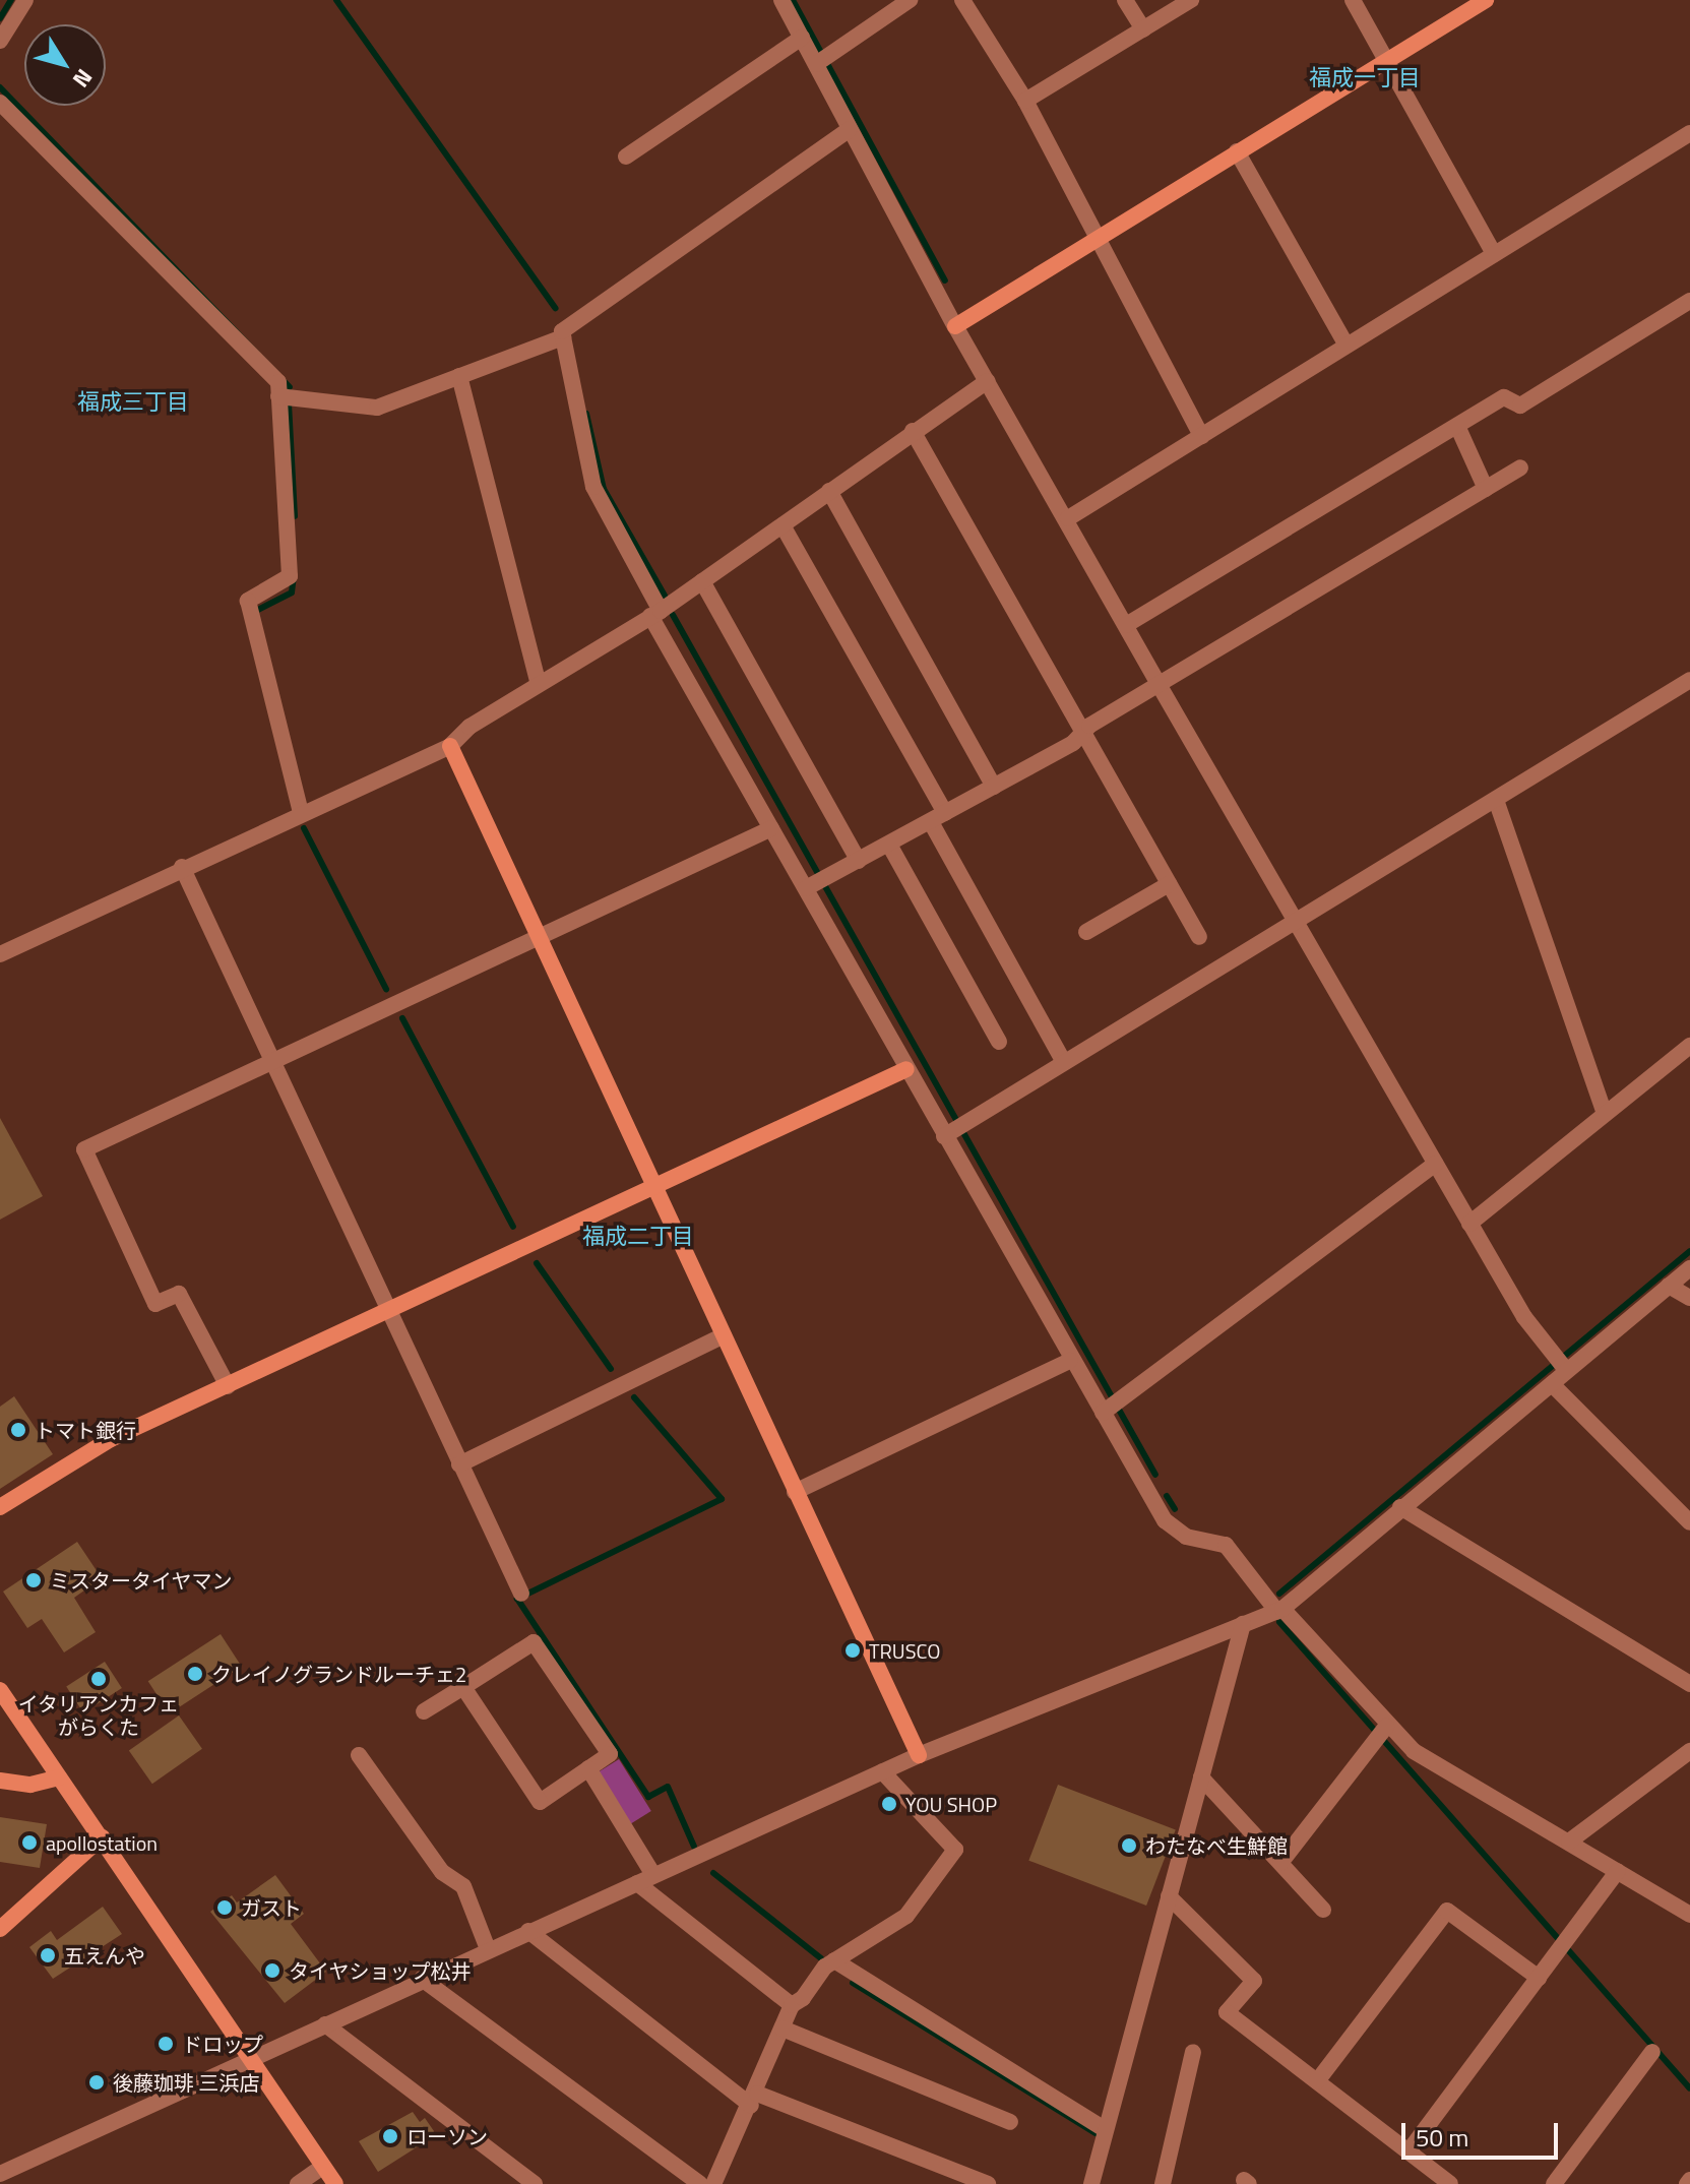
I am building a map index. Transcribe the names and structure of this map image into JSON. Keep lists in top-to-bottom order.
{
  "districts": ["福成一丁目", "福成三丁目", "福成二丁目"],
  "places": [
    "トマト銀行",
    "ミスタータイヤマン",
    "TRUSCO",
    "クレイノグランドルーチェ2",
    "イタリアンカフェ がらくた",
    "YOU SHOP",
    "apollostation",
    "わたなべ生鮮館",
    "ガスト",
    "五えんや",
    "タイヤショップ松井",
    "ドロップ",
    "後藤珈琲 三浜店",
    "ローソン"
  ],
  "scale_bar": "50 m",
  "north": "bottom right"
}
